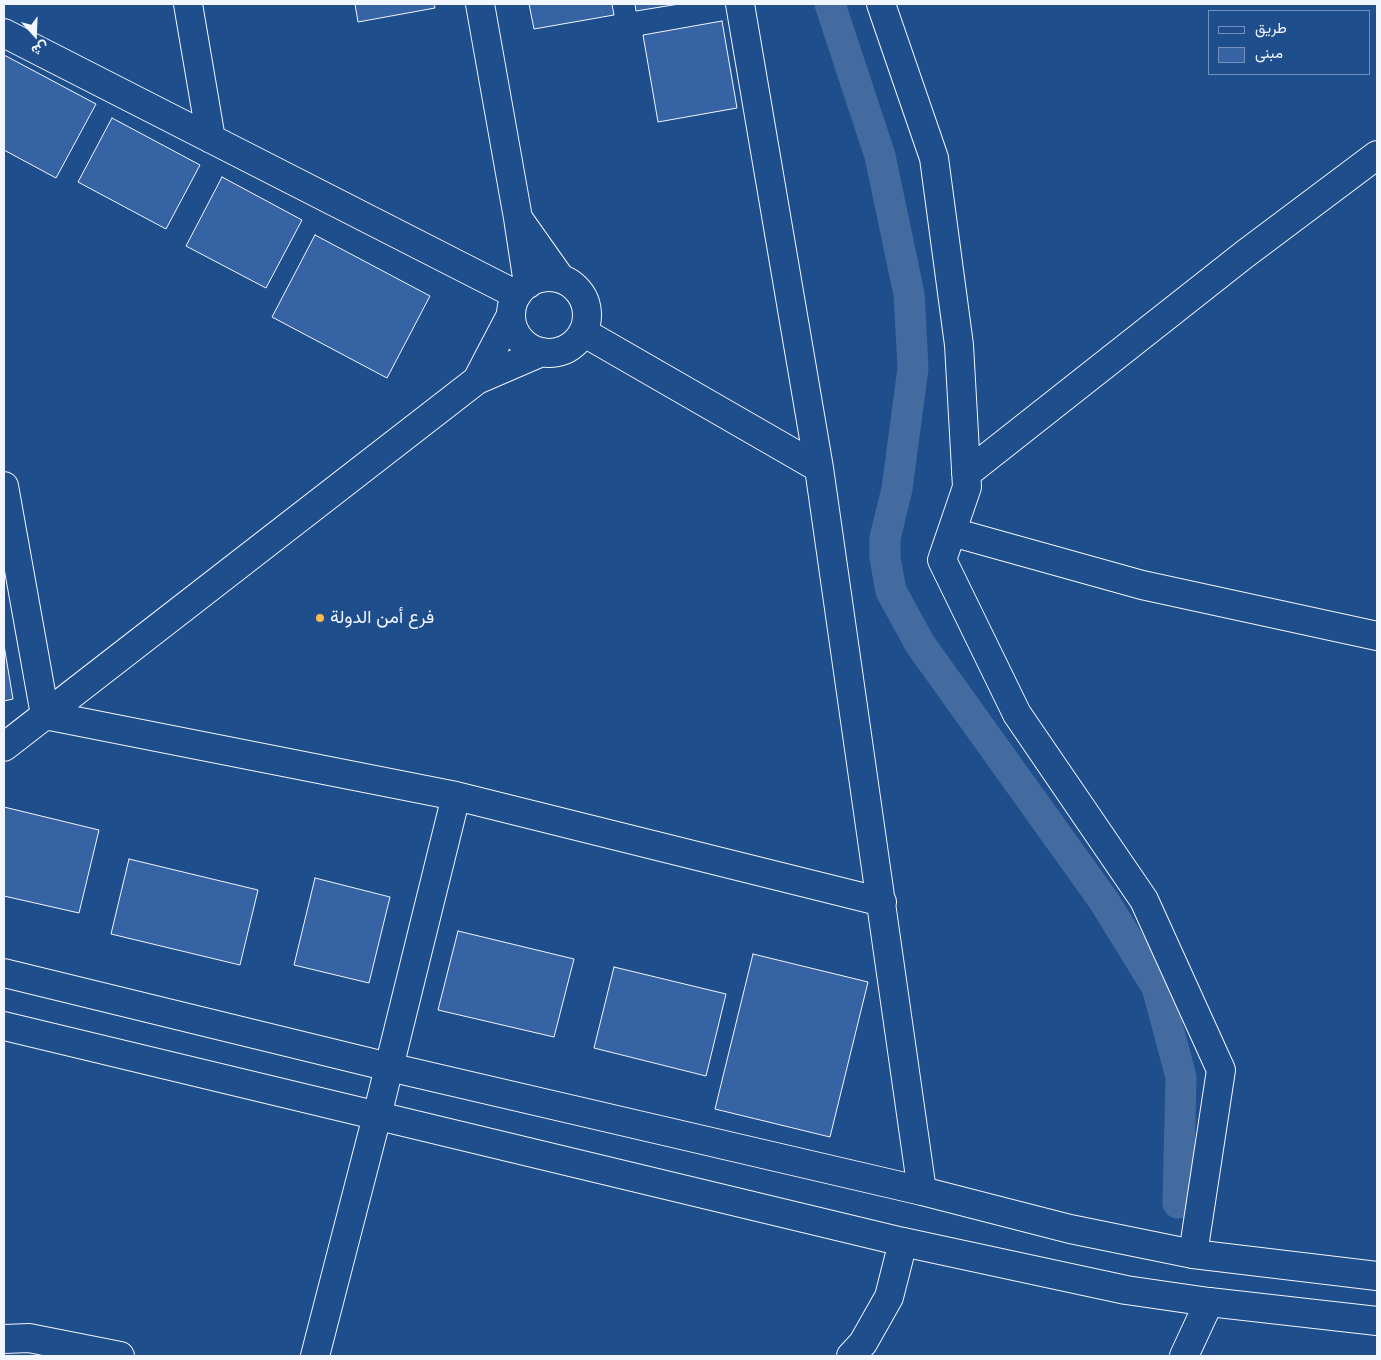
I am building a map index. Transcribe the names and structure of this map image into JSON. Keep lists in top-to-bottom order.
{
  "places": ["فرع أمن الدولة"],
  "legend": ["طريق", "مبنى"],
  "north": "bottom"
}
